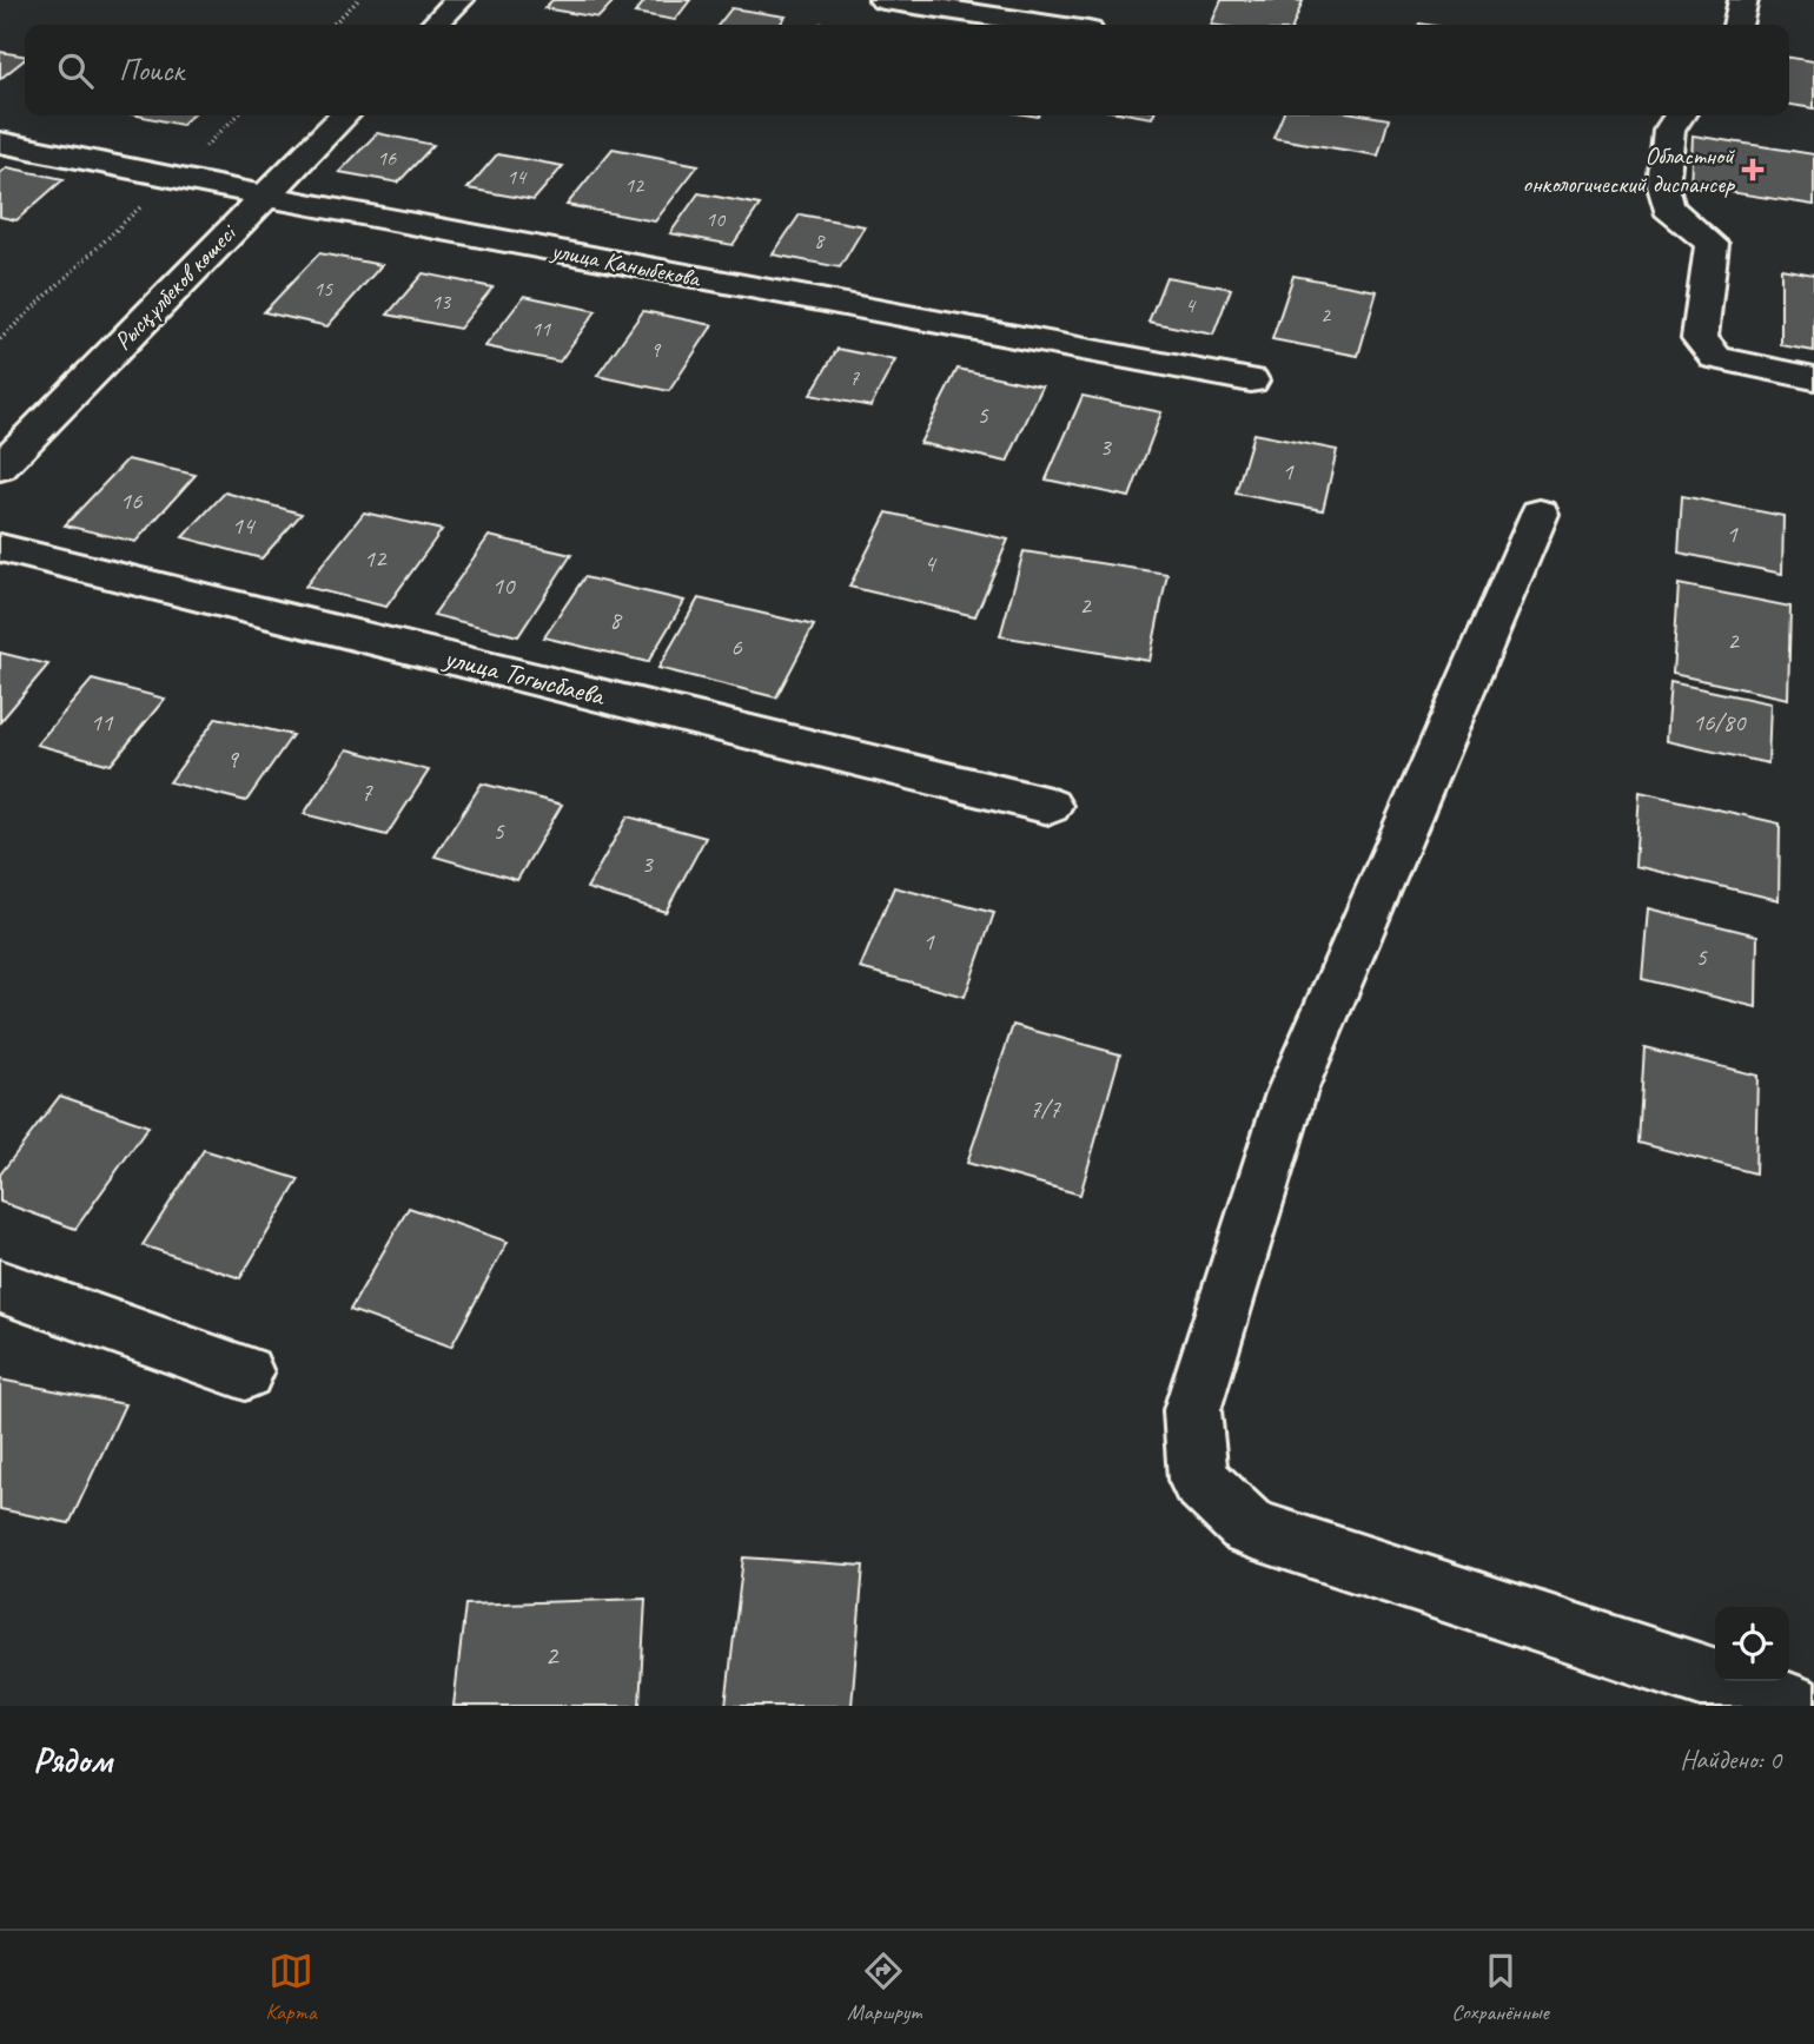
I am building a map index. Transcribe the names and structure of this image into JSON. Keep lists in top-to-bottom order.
{
  "streets": {
    "street": ["улица Каныбекова", "Рысқұлбеков көшесі", "улица Тогысбаева"]
  },
  "crossings": [
    ["улица Каныбекова", "Рысқұлбеков көшесі"]
  ],
  "places": {
    "health": ["Областной онкологический диспансер"]
  },
  "house_numbers": [
    "16",
    "14",
    "12",
    "10",
    "8",
    "15",
    "13",
    "4",
    "2",
    "11",
    "9",
    "7",
    "5",
    "3",
    "1",
    "16",
    "14",
    "1",
    "12",
    "4",
    "10",
    "2",
    "8",
    "2",
    "6",
    "11",
    "16/80",
    "9",
    "7",
    "5",
    "3",
    "1",
    "5",
    "7/7",
    "2"
  ],
  "page": {
    "search": "Поиск",
    "heading": ["Рядом", "Найдено: 0"],
    "nav": ["Карта", "Маршрут", "Сохранённые"]
  }
}
